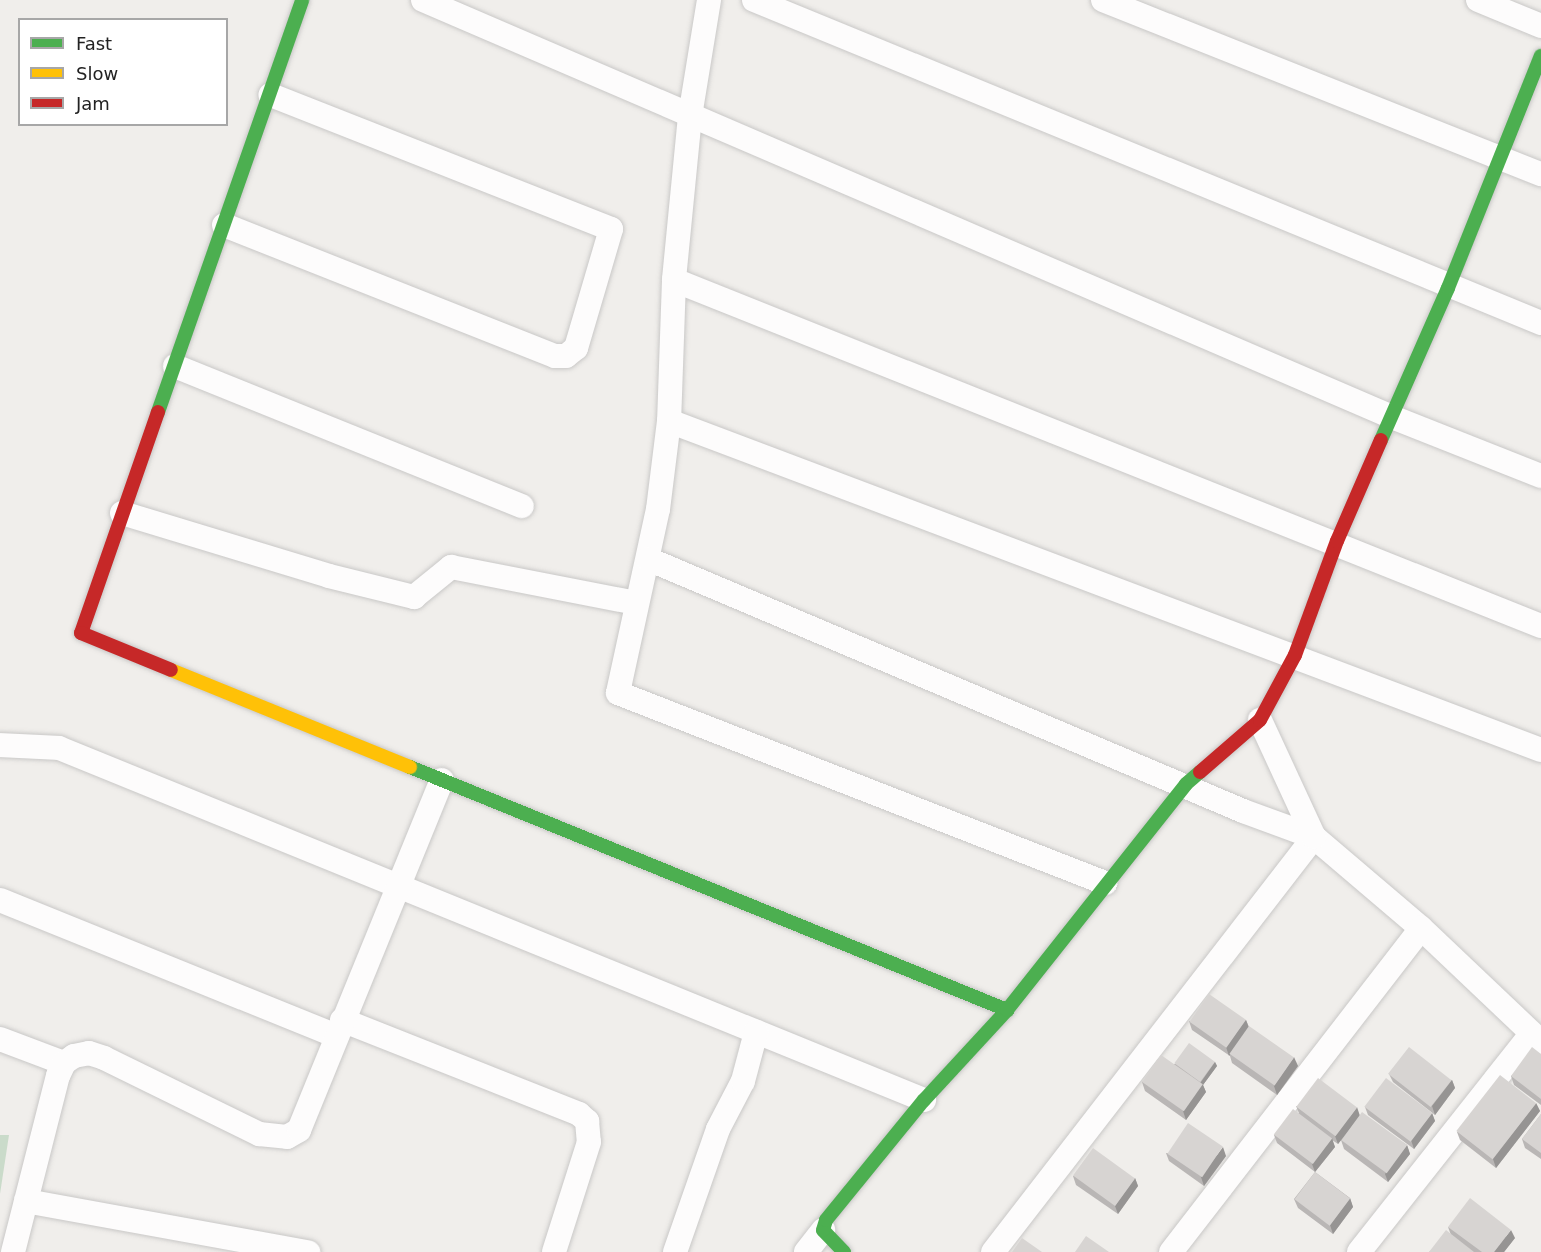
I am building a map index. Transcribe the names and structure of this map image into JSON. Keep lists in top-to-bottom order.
{
  "legend": ["Fast", "Slow", "Jam"]
}
